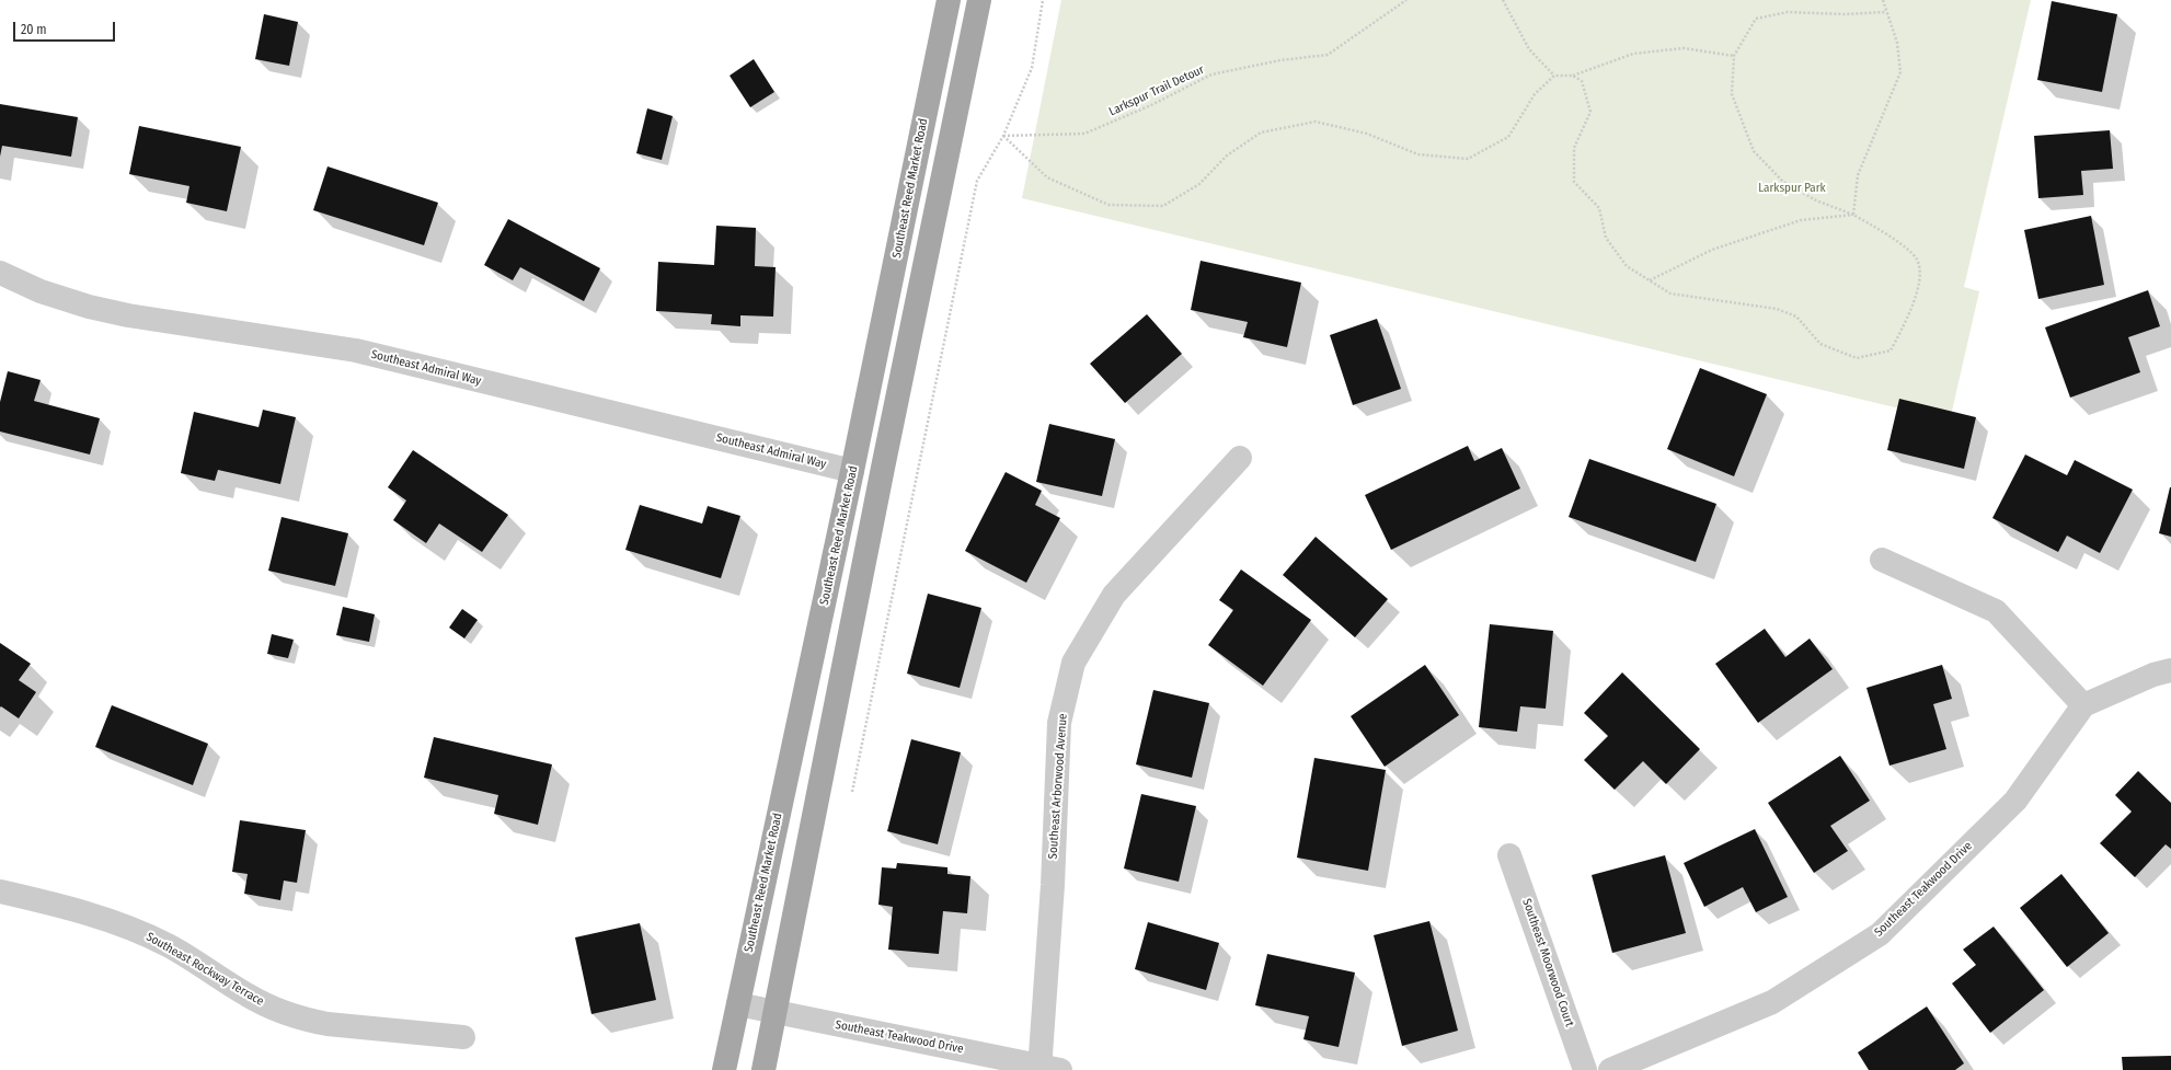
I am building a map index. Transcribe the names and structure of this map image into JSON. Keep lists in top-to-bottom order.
{
  "streets": {
    "main road": ["Southeast Reed Market Road"],
    "street": [
      "Southeast Admiral Way",
      "Southeast Arborwood Avenue",
      "Southeast Teakwood Drive",
      "Southeast Moorwood Court",
      "Southeast Rockway Terrace"
    ],
    "path": ["Larkspur Trail Detour"]
  },
  "crossings": [
    ["Southeast Reed Market Road", "Southeast Admiral Way"],
    ["Southeast Reed Market Road", "Southeast Teakwood Drive"],
    ["Southeast Arborwood Avenue", "Southeast Teakwood Drive"]
  ],
  "parks": ["Larkspur Park"],
  "scale_bar": "20 m"
}
